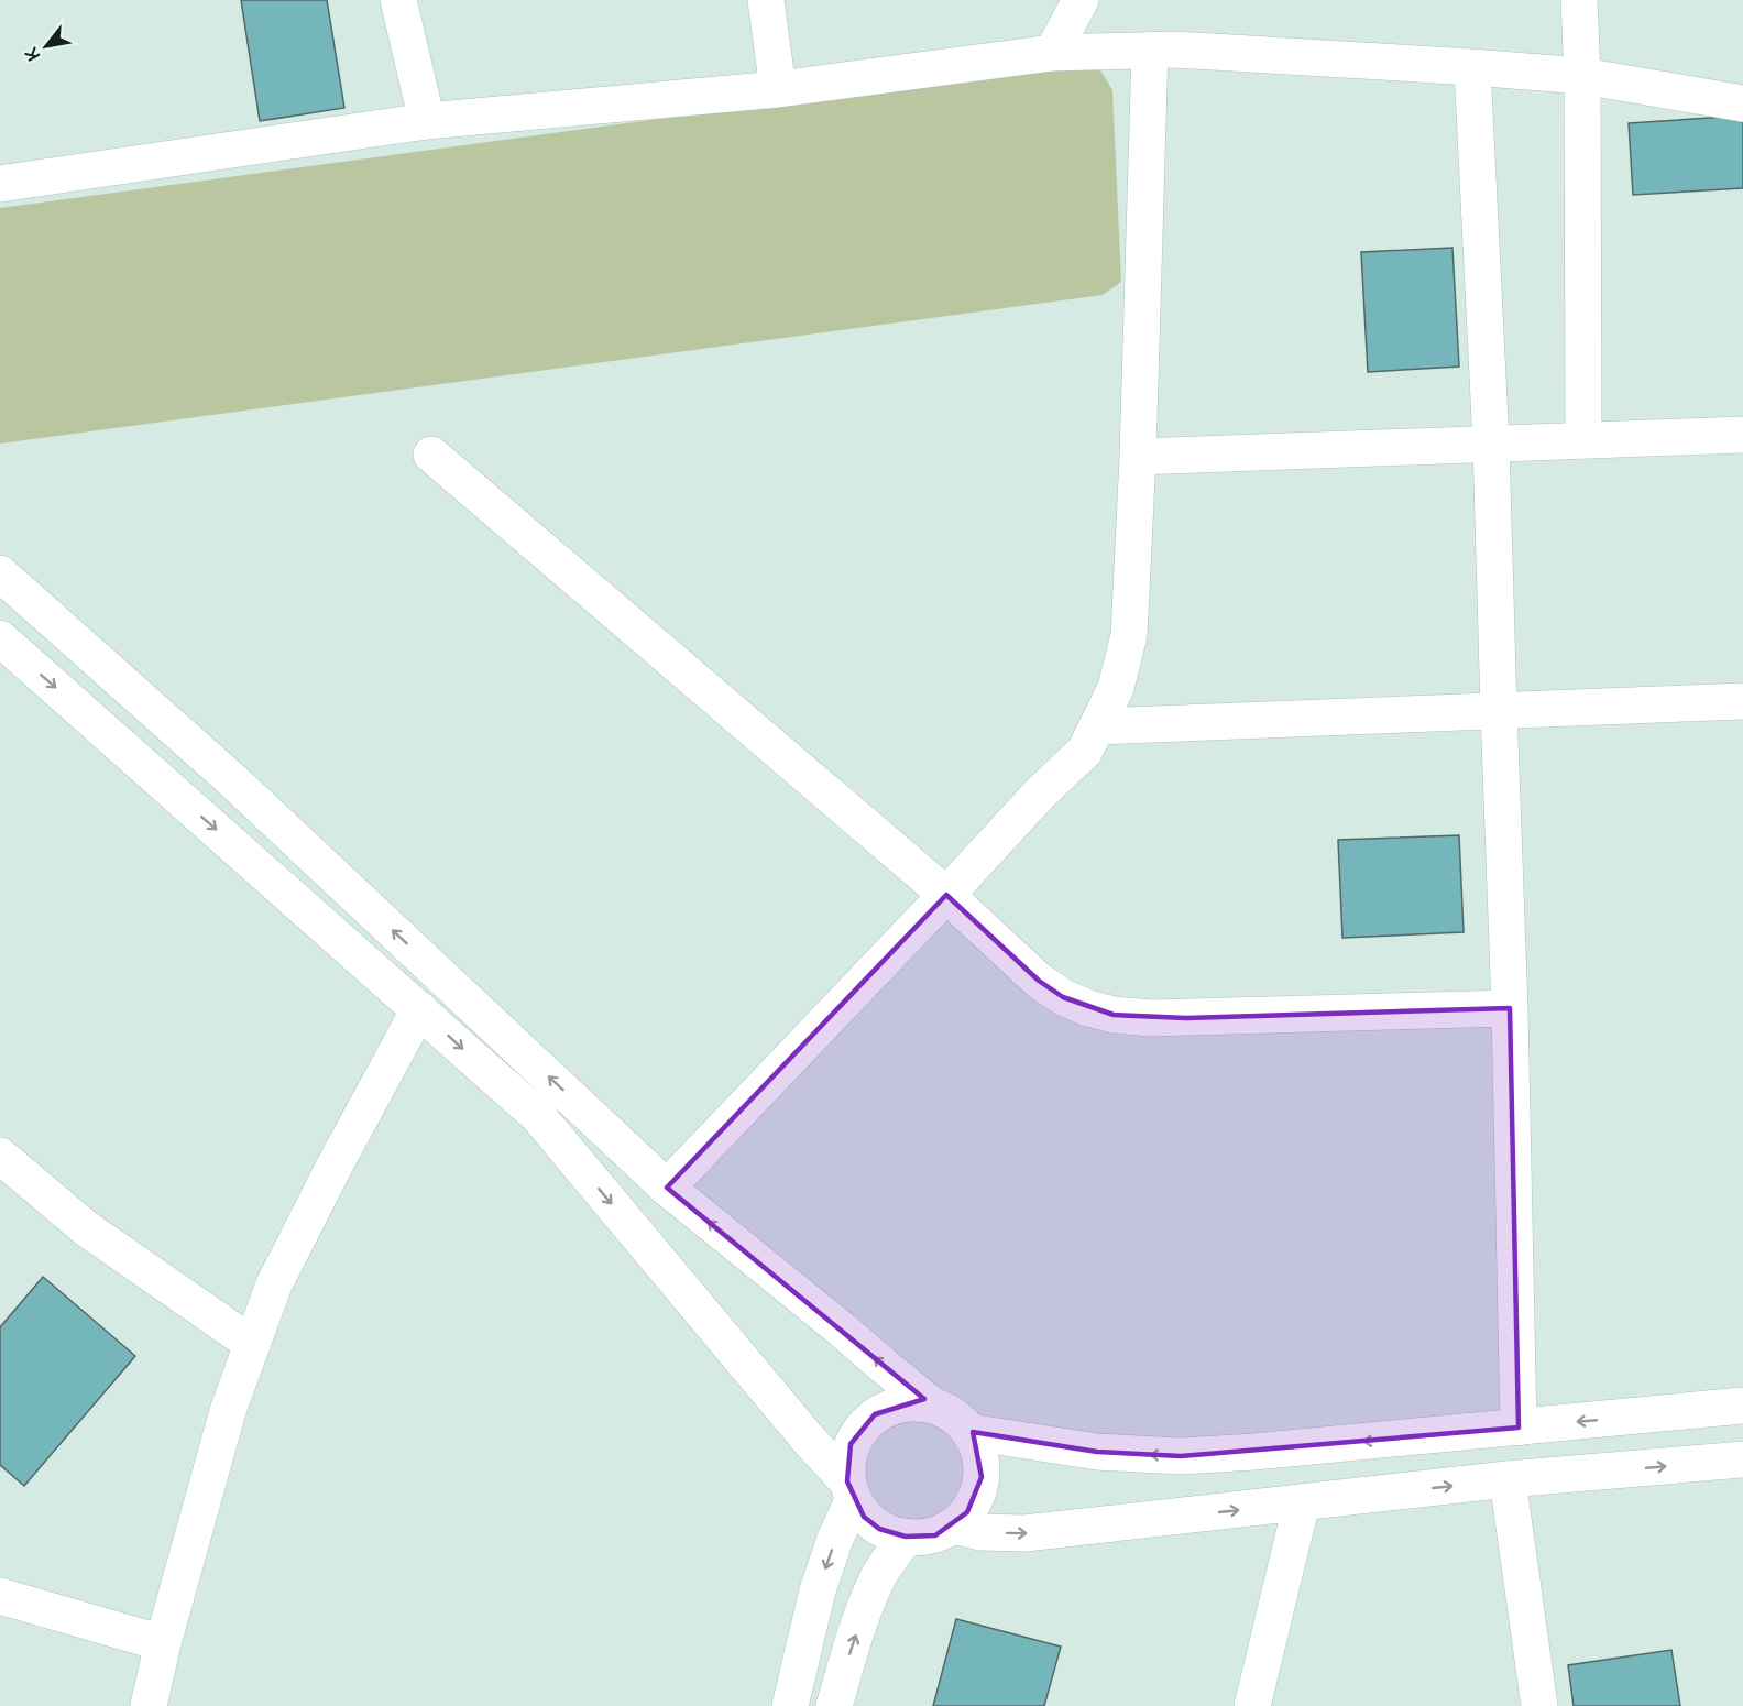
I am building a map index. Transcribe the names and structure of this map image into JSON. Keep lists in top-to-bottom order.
{
  "north": "bottom left"
}
